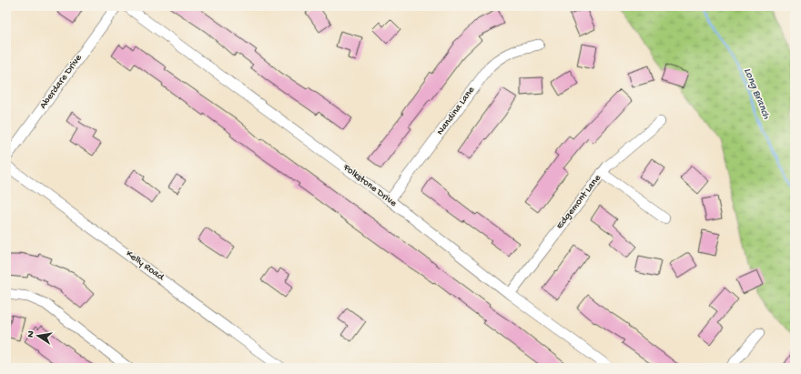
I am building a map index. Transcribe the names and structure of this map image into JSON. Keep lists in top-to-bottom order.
{
  "streets": {
    "street": [
      "Aberdare Drive",
      "Nandina Lane",
      "Folkstone Drive",
      "Edgemont Lane",
      "Kelly Road"
    ]
  },
  "crossings": [
    ["Nandina Lane", "Folkstone Drive"],
    ["Folkstone Drive", "Edgemont Lane"]
  ],
  "water": ["Long Branch"],
  "north": "left"
}
